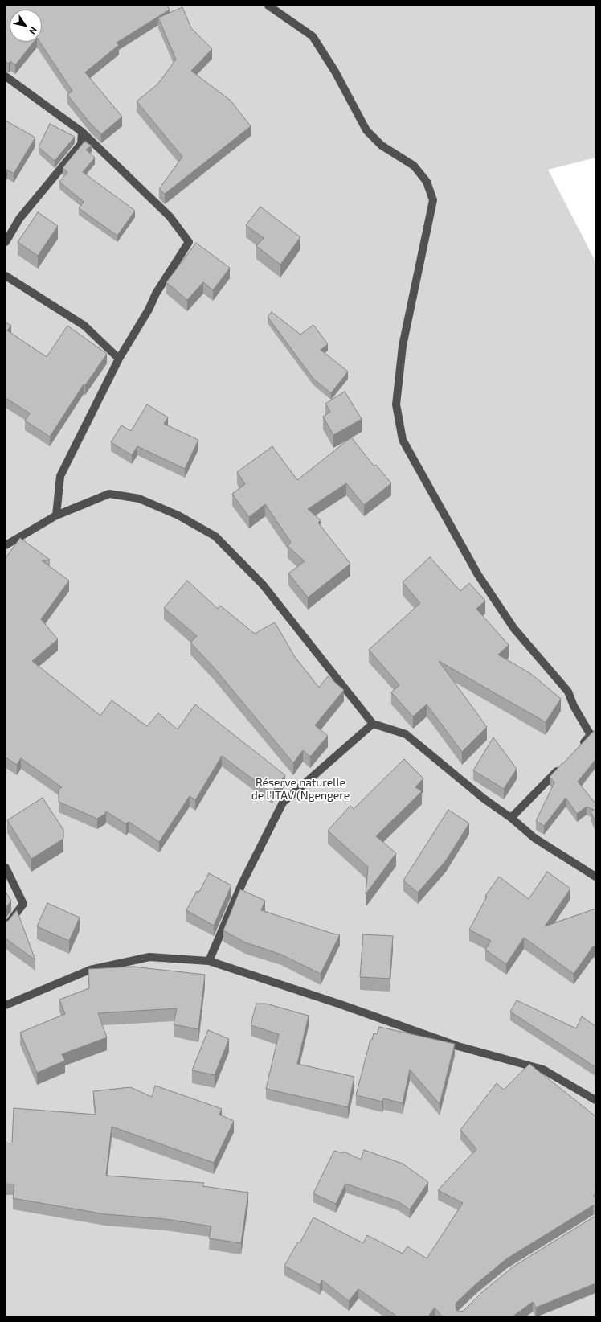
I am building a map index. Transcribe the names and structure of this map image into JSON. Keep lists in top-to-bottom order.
{
  "parks": ["Réserve naturelle de l'ITAV (Ngengere"],
  "north": "bottom right"
}
